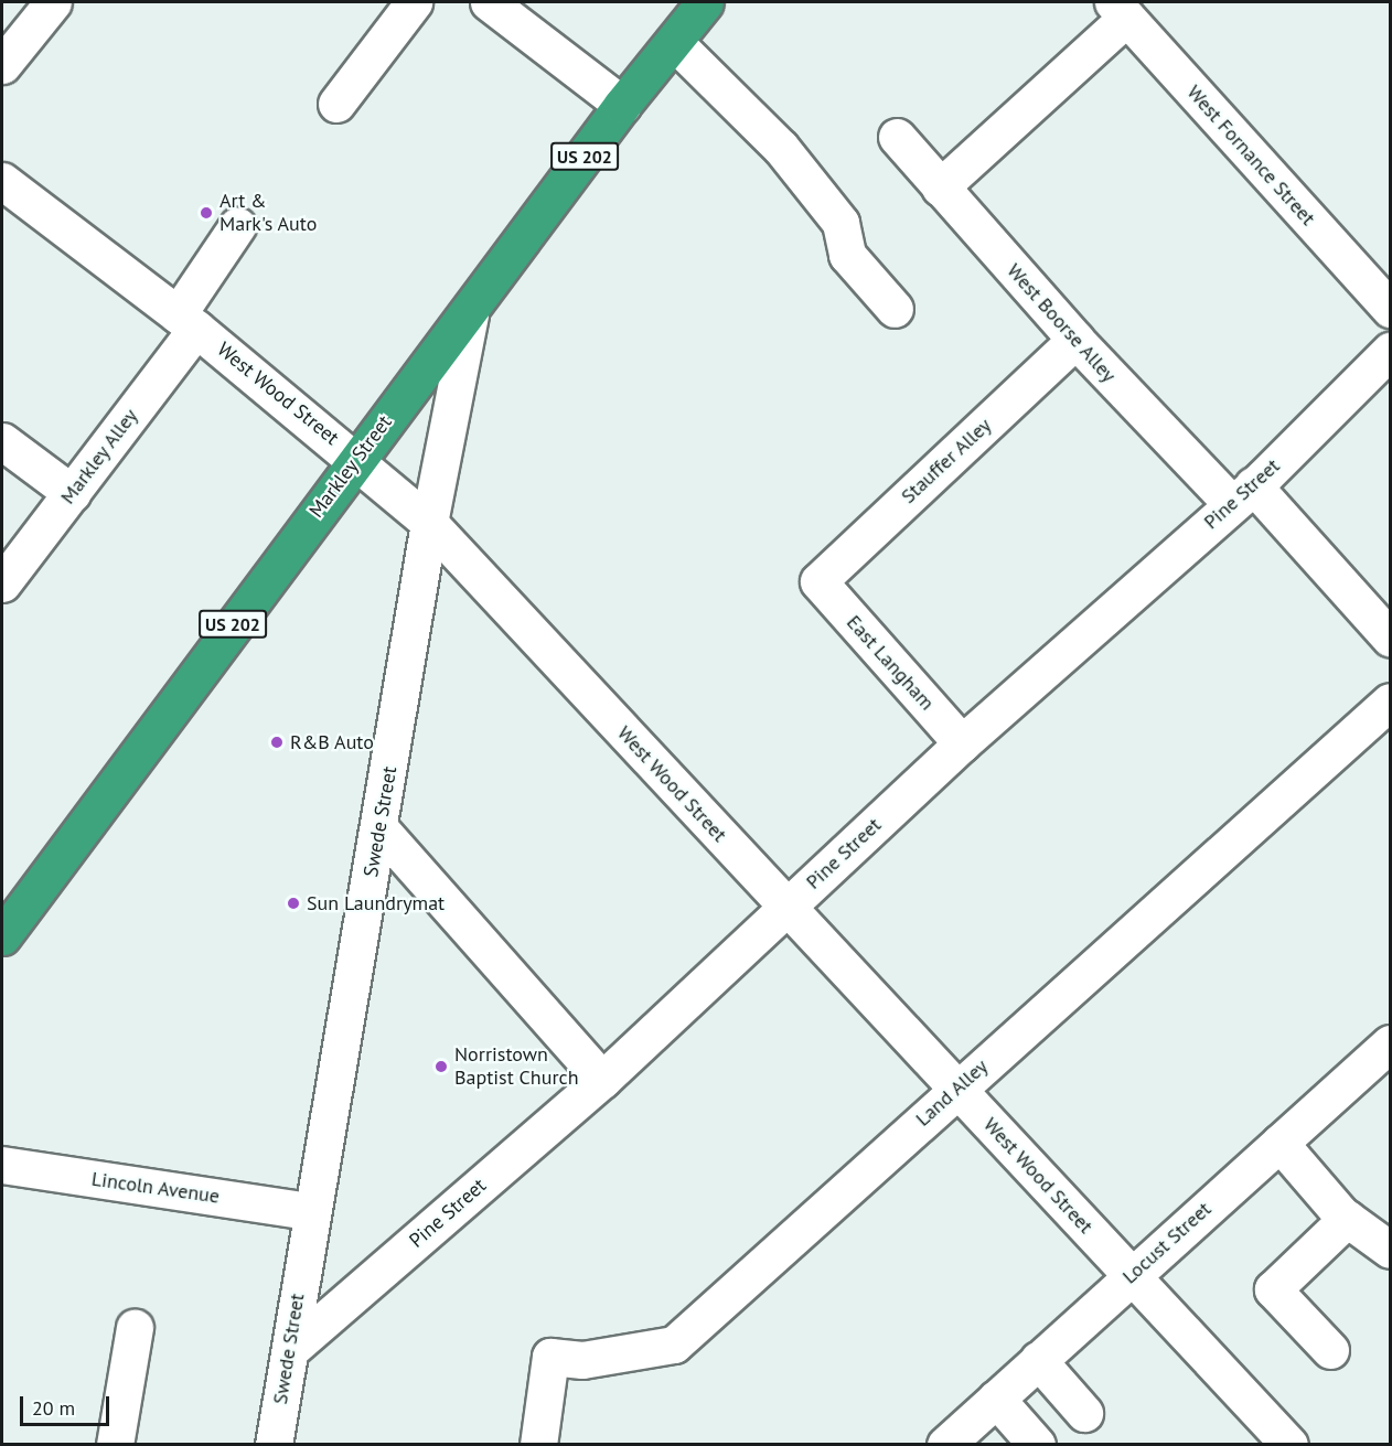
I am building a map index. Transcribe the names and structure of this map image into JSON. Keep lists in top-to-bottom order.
{
  "streets": {
    "highway": ["US 202", "Markley Street"],
    "street": [
      "West Fornance Street",
      "West Boorse Alley",
      "West Wood Street",
      "Markley Alley",
      "Stauffer Alley",
      "Pine Street",
      "East Langham",
      "Swede Street",
      "Land Alley",
      "Lincoln Avenue",
      "Locust Street"
    ]
  },
  "crossings": [
    ["West Boorse Alley", "Stauffer Alley"],
    ["West Boorse Alley", "Pine Street"],
    ["West Wood Street", "Markley Alley"],
    ["West Wood Street", "Markley Street"],
    ["West Wood Street", "Pine Street"],
    ["West Wood Street", "Swede Street"],
    ["West Wood Street", "Land Alley"],
    ["West Wood Street", "Locust Street"],
    ["Stauffer Alley", "East Langham"],
    ["Markley Street", "Swede Street"],
    ["Pine Street", "East Langham"],
    ["Pine Street", "Swede Street"],
    ["Swede Street", "Lincoln Avenue"]
  ],
  "places": [
    "Art & Mark's Auto",
    "R&B Auto",
    "Sun Laundrymat",
    "Norristown Baptist Church"
  ],
  "scale_bar": "20 m"
}
